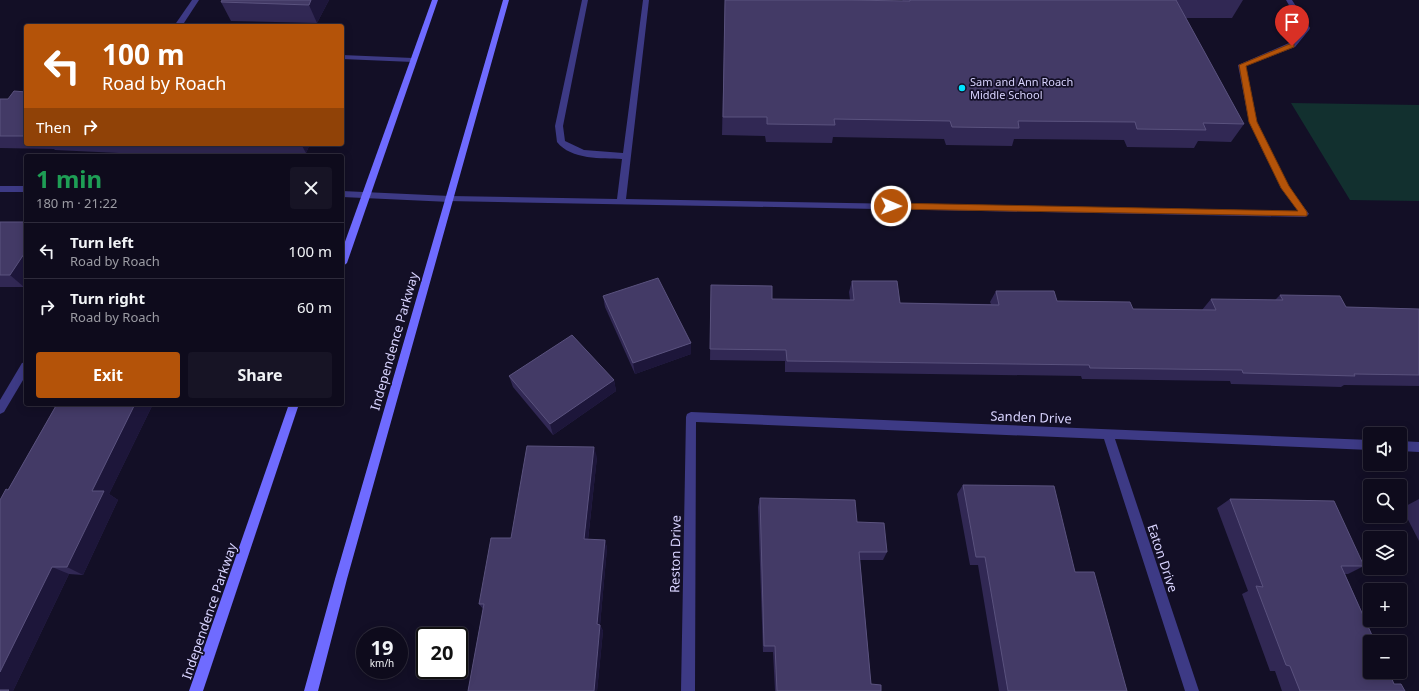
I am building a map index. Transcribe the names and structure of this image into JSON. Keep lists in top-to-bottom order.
{
  "streets": {
    "main road": ["Independence Parkway"],
    "street": ["Sanden Drive", "Reston Drive", "Eaton Drive"]
  },
  "crossings": [
    ["Sanden Drive", "Reston Drive"],
    ["Sanden Drive", "Eaton Drive"]
  ],
  "places": ["Sam and Ann Roach Middle School"],
  "page": {
    "turn": ["100 m", "Road by Roach"],
    "then": "Then",
    "heading": ["1 min", "180 m · 21:22"],
    "list": [
      {
        "name": "Turn left",
        "note": "Road by Roach",
        "value": "100 m"
      },
      {
        "name": "Turn right",
        "note": "Road by Roach",
        "value": "60 m"
      }
    ],
    "buttons": ["Exit", "Share"],
    "map_buttons": ["+", "−"],
    "speed": "19 km/h",
    "limit": "20"
  }
}
